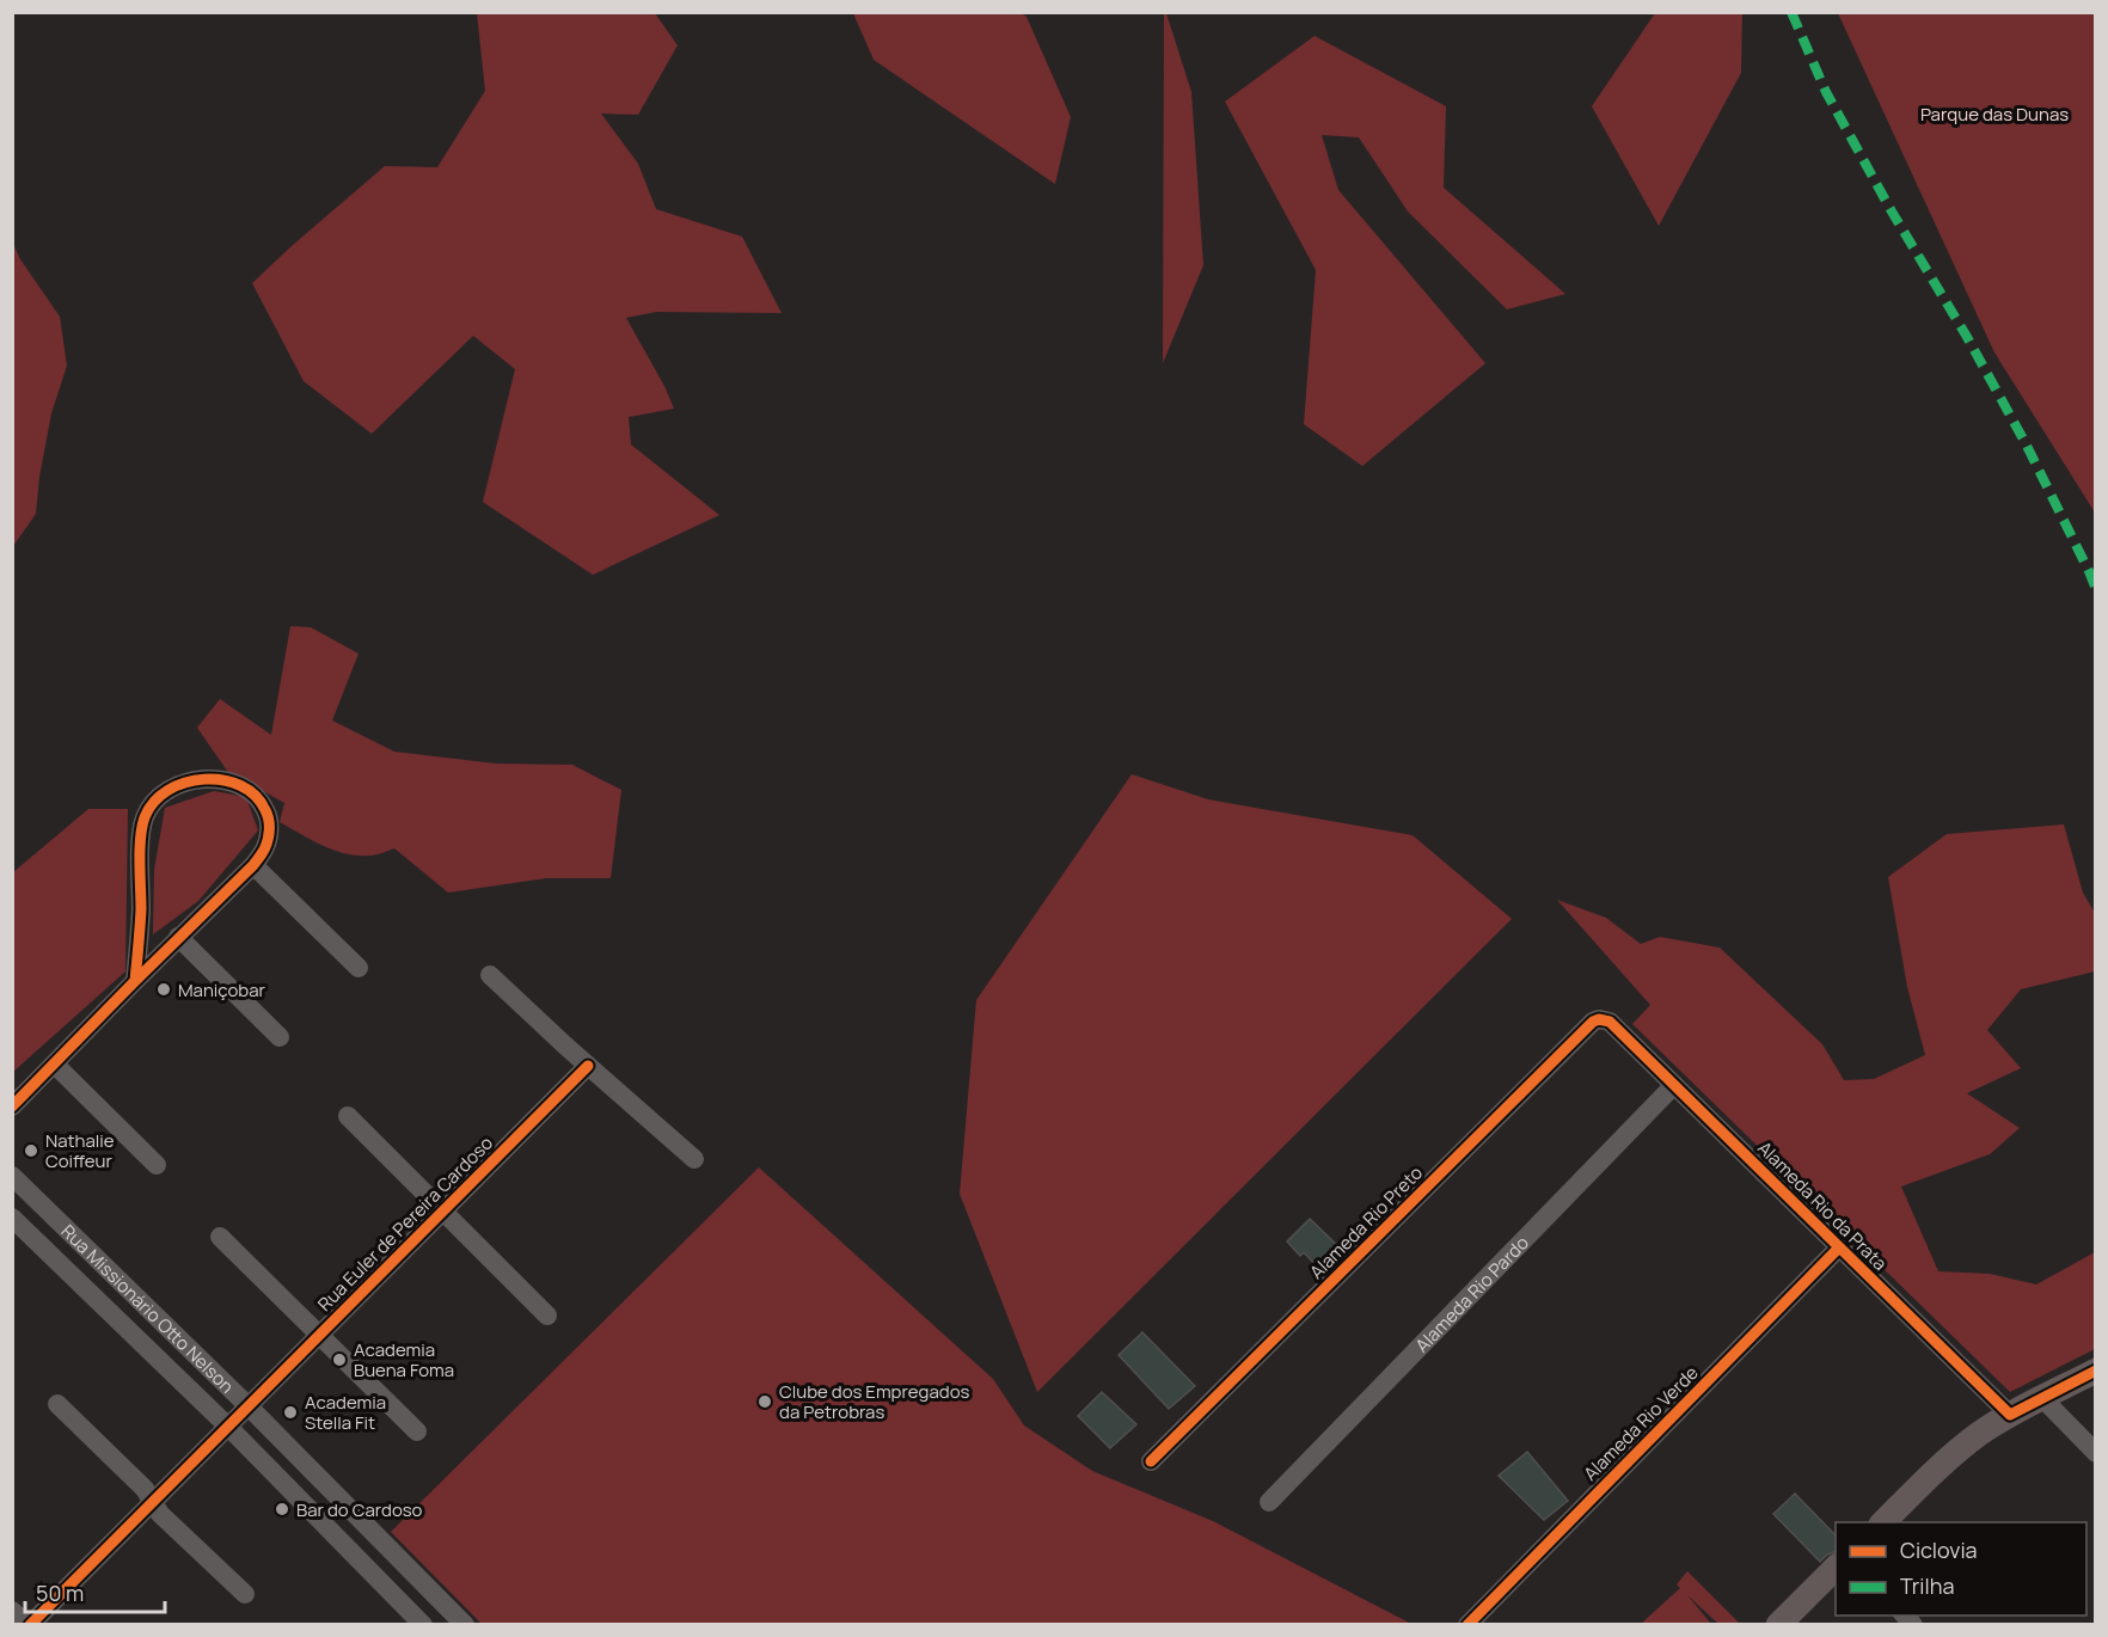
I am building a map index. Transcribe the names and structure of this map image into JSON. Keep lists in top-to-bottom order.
{
  "streets": {
    "street": [
      "Alameda Rio da Prata",
      "Alameda Rio Preto",
      "Rua Euler de Pereira Cardoso",
      "Alameda Rio Pardo",
      "Rua Missionário Otto Nelson",
      "Alameda Rio Verde"
    ]
  },
  "crossings": [
    ["Alameda Rio da Prata", "Alameda Rio Preto"],
    ["Alameda Rio da Prata", "Alameda Rio Pardo"],
    ["Alameda Rio da Prata", "Alameda Rio Verde"],
    ["Rua Euler de Pereira Cardoso", "Rua Missionário Otto Nelson"]
  ],
  "parks": ["Parque das Dunas"],
  "places": [
    "Maniçobar",
    "Nathalie Coiffeur",
    "Academia Buena Foma",
    "Clube dos Empregados da Petrobras",
    "Academia Stella Fit",
    "Bar do Cardoso"
  ],
  "legend": ["Ciclovia", "Trilha"],
  "scale_bar": "50 m"
}
